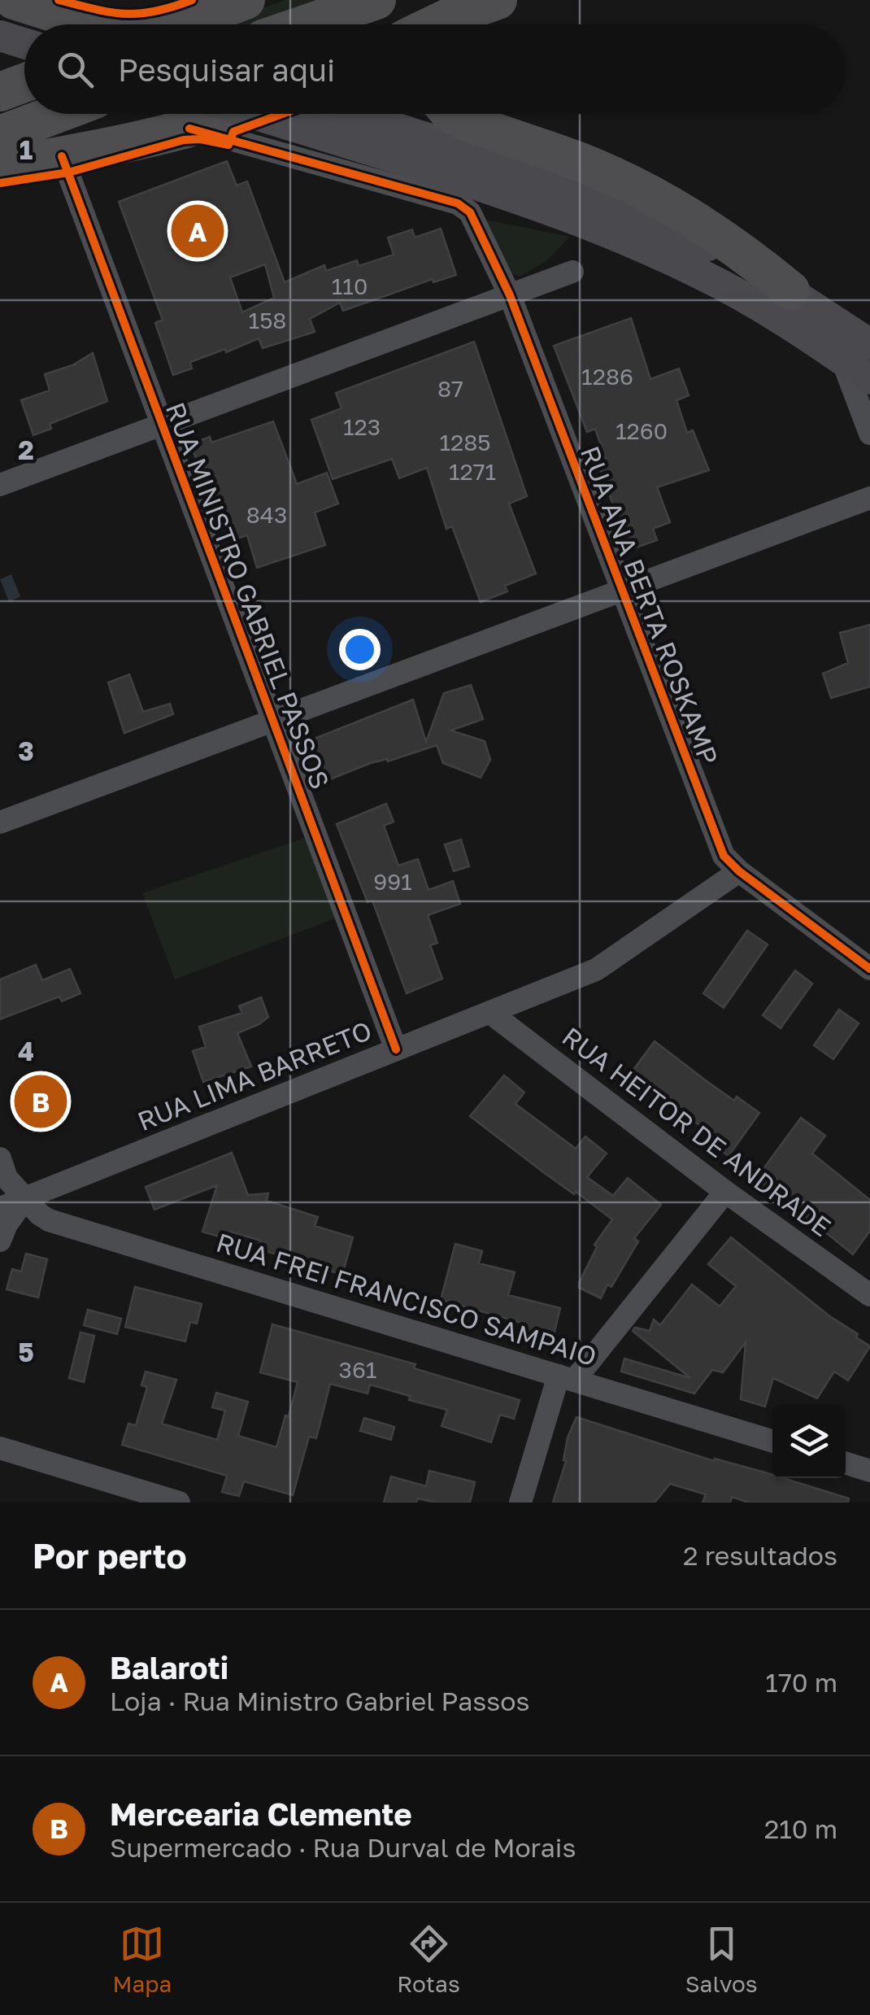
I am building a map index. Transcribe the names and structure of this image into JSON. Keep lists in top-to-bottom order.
{
  "streets": {
    "street": [
      "RUA MINISTRO GABRIEL PASSOS",
      "RUA ANA BERTA ROSKAMP",
      "RUA LIMA BARRETO",
      "RUA HEITOR DE ANDRADE",
      "RUA FREI FRANCISCO SAMPAIO"
    ]
  },
  "crossings": [
    ["RUA MINISTRO GABRIEL PASSOS", "RUA LIMA BARRETO"],
    ["RUA ANA BERTA ROSKAMP", "RUA LIMA BARRETO"],
    ["RUA LIMA BARRETO", "RUA HEITOR DE ANDRADE"],
    ["RUA LIMA BARRETO", "RUA FREI FRANCISCO SAMPAIO"]
  ],
  "house_numbers": [
    "110",
    "158",
    "1286",
    "87",
    "123",
    "1260",
    "1285",
    "1271",
    "843",
    "991",
    "361"
  ],
  "page": {
    "search": "Pesquisar aqui",
    "pins": ["A", "B"],
    "heading": ["Por perto", "2 resultados"],
    "list": [
      {
        "mark": "A",
        "name": "Balaroti",
        "note": "Loja · Rua Ministro Gabriel Passos",
        "value": "170 m"
      },
      {
        "mark": "B",
        "name": "Mercearia Clemente",
        "note": "Supermercado · Rua Durval de Morais",
        "value": "210 m"
      }
    ],
    "nav": ["Mapa", "Rotas", "Salvos"]
  },
  "grid": {
    "rows": [
      "1",
      "2",
      "3",
      "4",
      "5"
    ]
  }
}
